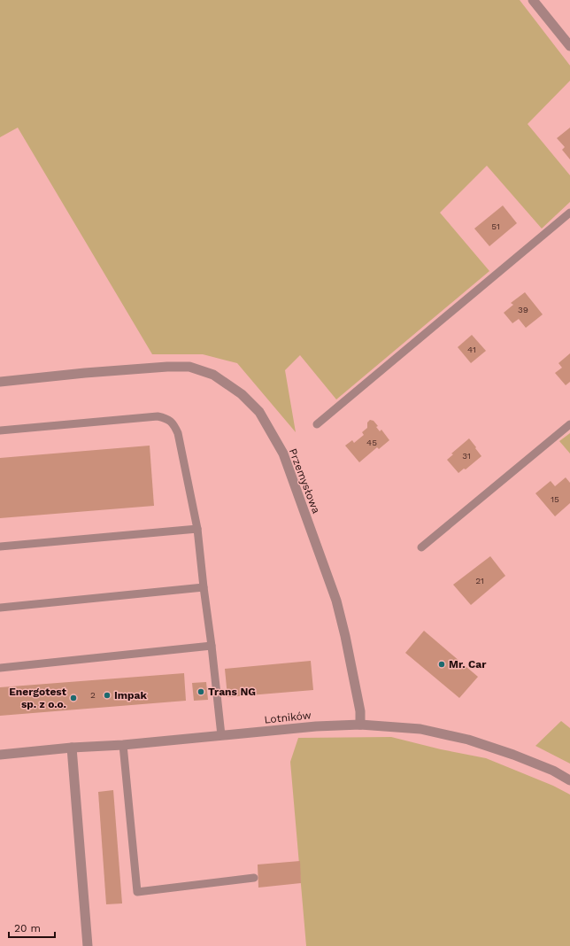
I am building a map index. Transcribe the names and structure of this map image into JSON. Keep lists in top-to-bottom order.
{
  "streets": {
    "street": ["Przemysłowa", "Lotników"]
  },
  "crossings": [
    ["Przemysłowa", "Lotników"]
  ],
  "places": [
    "Mr. Car",
    "Trans NG",
    "Impak",
    "Energotest sp. z o.o."
  ],
  "house_numbers": [
    "51",
    "39",
    "41",
    "45",
    "31",
    "15",
    "21",
    "2"
  ],
  "scale_bar": "20 m"
}
